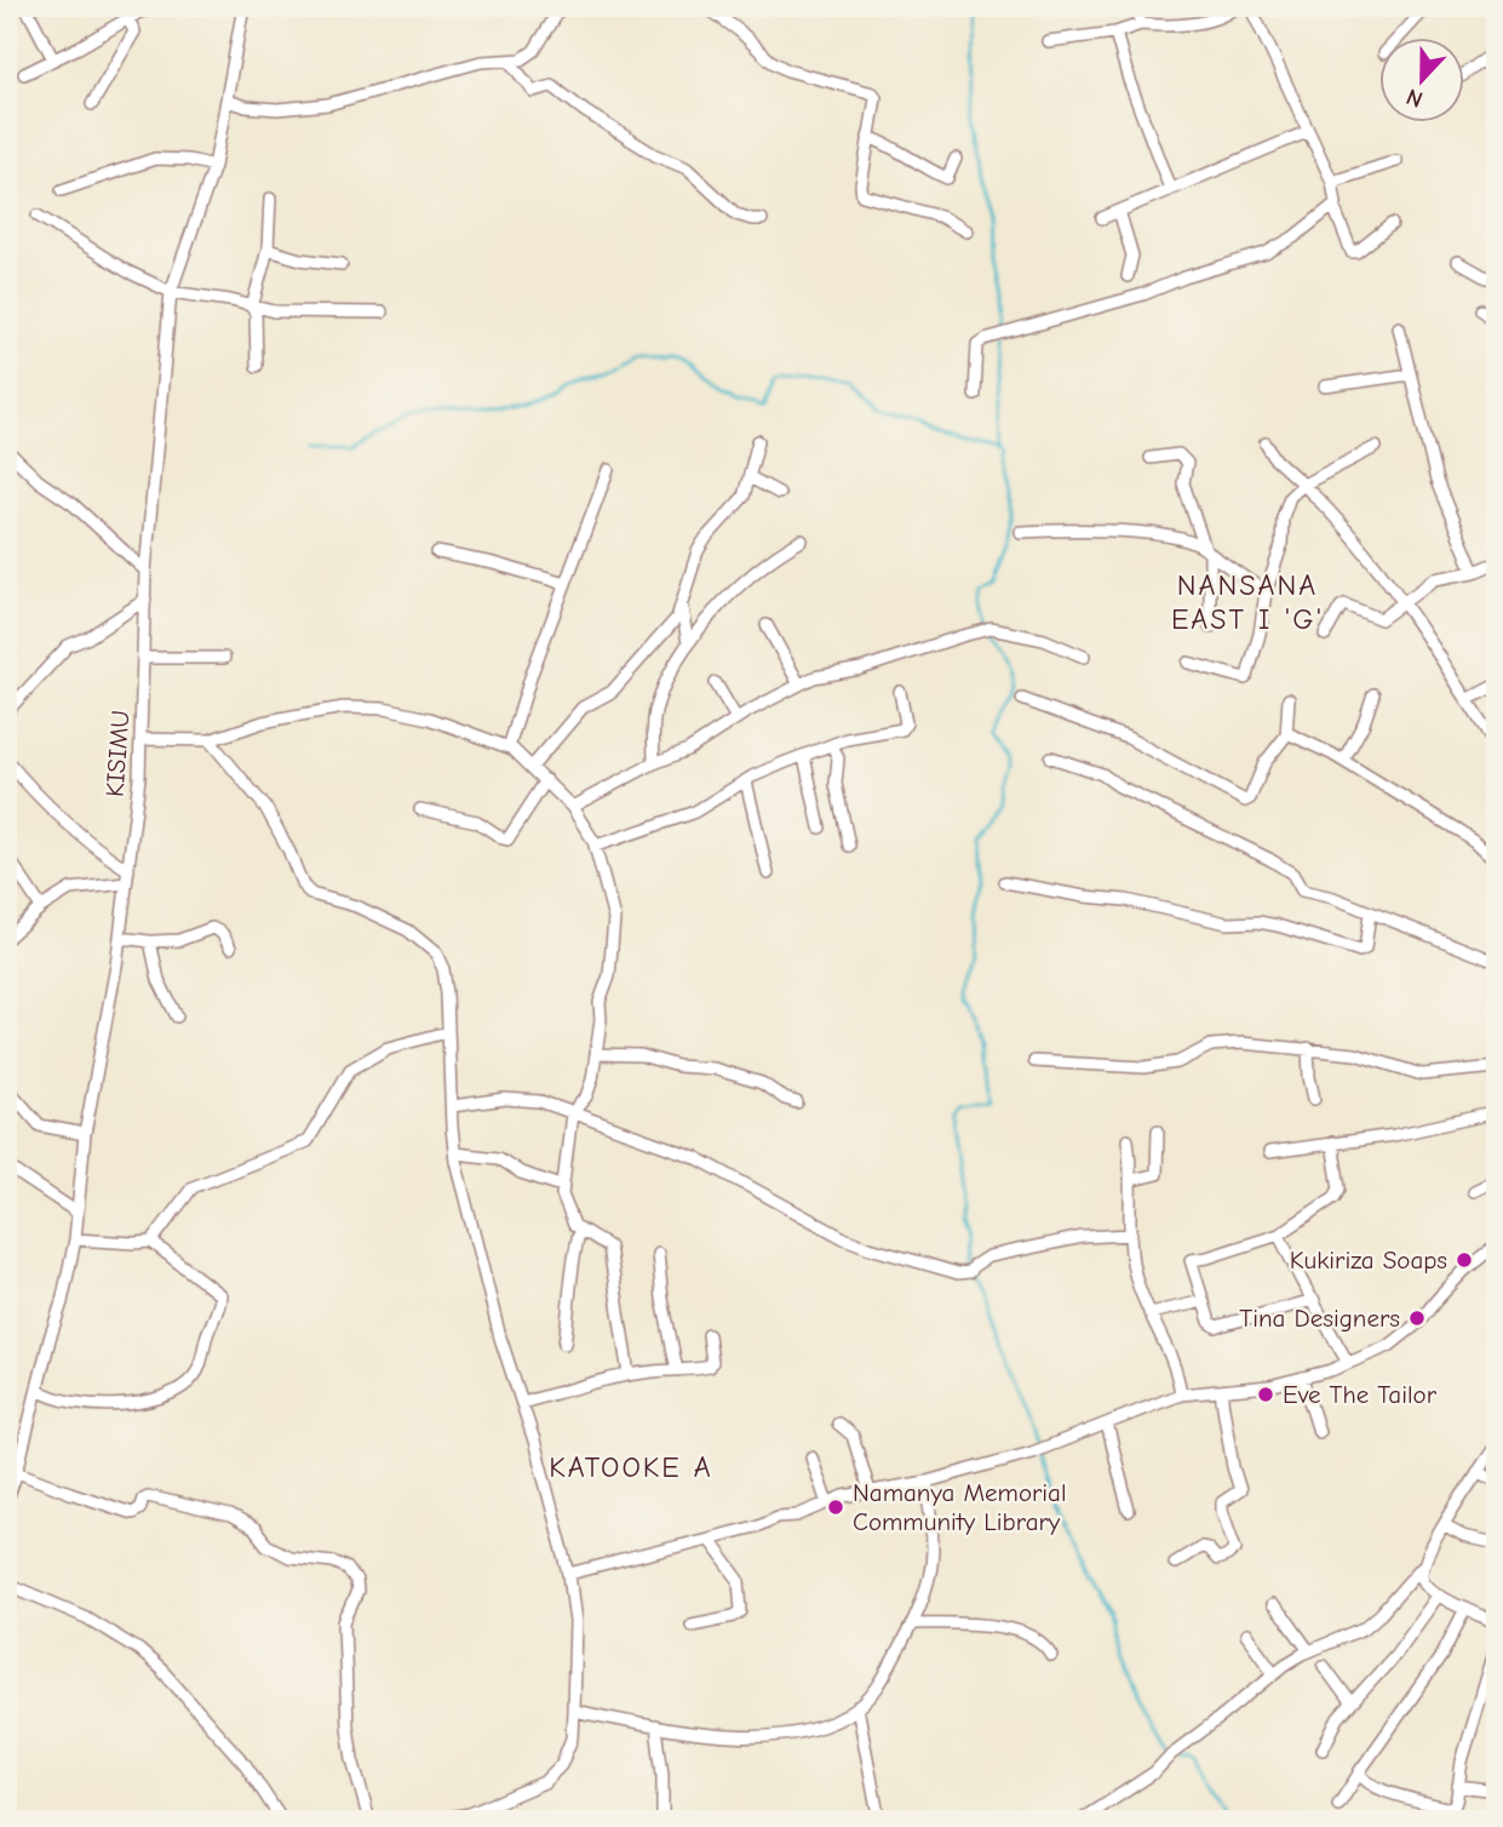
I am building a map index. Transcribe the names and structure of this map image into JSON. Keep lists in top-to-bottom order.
{
  "streets": {
    "street": ["KISIMU"]
  },
  "districts": ["NANSANA EAST I 'G'", "KATOOKE A"],
  "places": [
    "Kukiriza Soaps",
    "Tina Designers",
    "Eve The Tailor",
    "Namanya Memorial Community Library"
  ],
  "north": "bottom"
}
